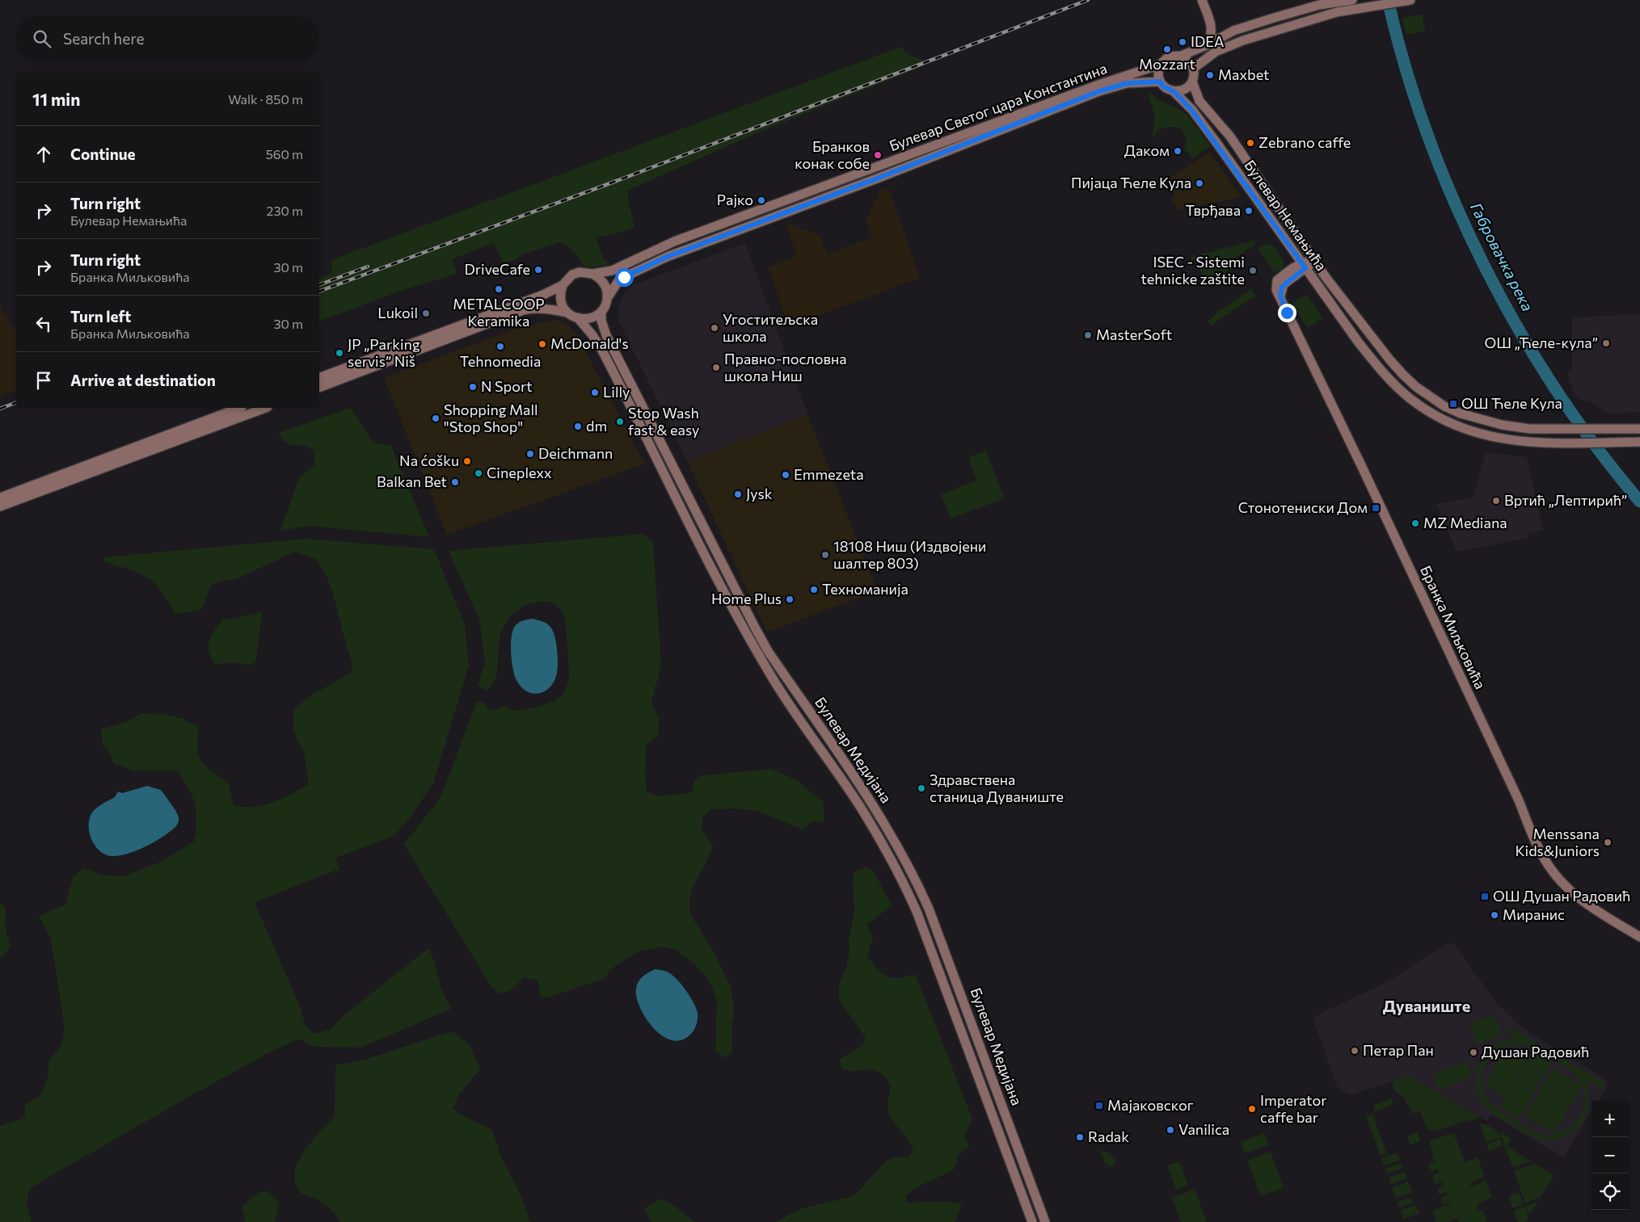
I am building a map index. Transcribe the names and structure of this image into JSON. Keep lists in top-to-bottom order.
{
  "streets": {
    "main road": [
      "Булевар Светог цара Константина",
      "Булевар Немањића",
      "Бранка Миљковића",
      "Булевар Медијана"
    ]
  },
  "crossings": [
    ["Булевар Светог цара Константина", "Булевар Немањића"],
    ["Булевар Светог цара Константина", "Булевар Медијана"],
    ["Булевар Немањића", "Бранка Миљковића"]
  ],
  "districts": ["Дуваниште"],
  "water": ["Габровачка река"],
  "places": {
    "other": [
      "IDEA",
      "Mozzart",
      "Maxbet",
      "Zebrano caffe",
      "Даком",
      "Бранков конак собе",
      "Пијаца Ћеле Кула",
      "Рајко",
      "Тврђава",
      "DriveCafe",
      "ISEC - Sistemi tehnicke zaštite",
      "METALCOOP Keramika",
      "Lukoil",
      "Угоститељска школа",
      "MasterSoft",
      "ОШ „Ћеле-кула”",
      "McDonald's",
      "Tehnomedia",
      "JP „Parking servis” Niš",
      "Правно-пословна школа Ниш",
      "N Sport",
      "Lilly",
      "Shopping Mall \"Stop Shop\"",
      "Stop Wash fast & easy",
      "dm",
      "Deichmann",
      "Na ćošku",
      "Cineplexx",
      "Emmezeta",
      "Balkan Bet",
      "Jysk",
      "Вртић „Лептирић”",
      "MZ Mediana",
      "18108 Ниш (Издвојени шалтер 803)",
      "Техноманија",
      "Home Plus",
      "Здравствена станица Дуваниште",
      "Menssana Kids&Juniors",
      "Миранис",
      "Петар Пан",
      "Душан Радовић",
      "Imperator caffe bar",
      "Vanilica",
      "Radak"
    ],
    "transit": [
      "ОШ Ћеле Кула",
      "Стонотениски Дом",
      "ОШ Душан Радовић",
      "Мајаковског"
    ]
  },
  "page": {
    "search": "Search here",
    "heading": ["11 min", "Walk · 850 m"],
    "list": [
      ["Continue", "560 m"],
      ["Turn right", "Булевар Немањића", "230 m"],
      ["Turn right", "Бранка Миљковића", "30 m"],
      ["Turn left", "Бранка Миљковића", "30 m"],
      "Arrive at destination"
    ],
    "map_buttons": ["+", "−"]
  }
}
